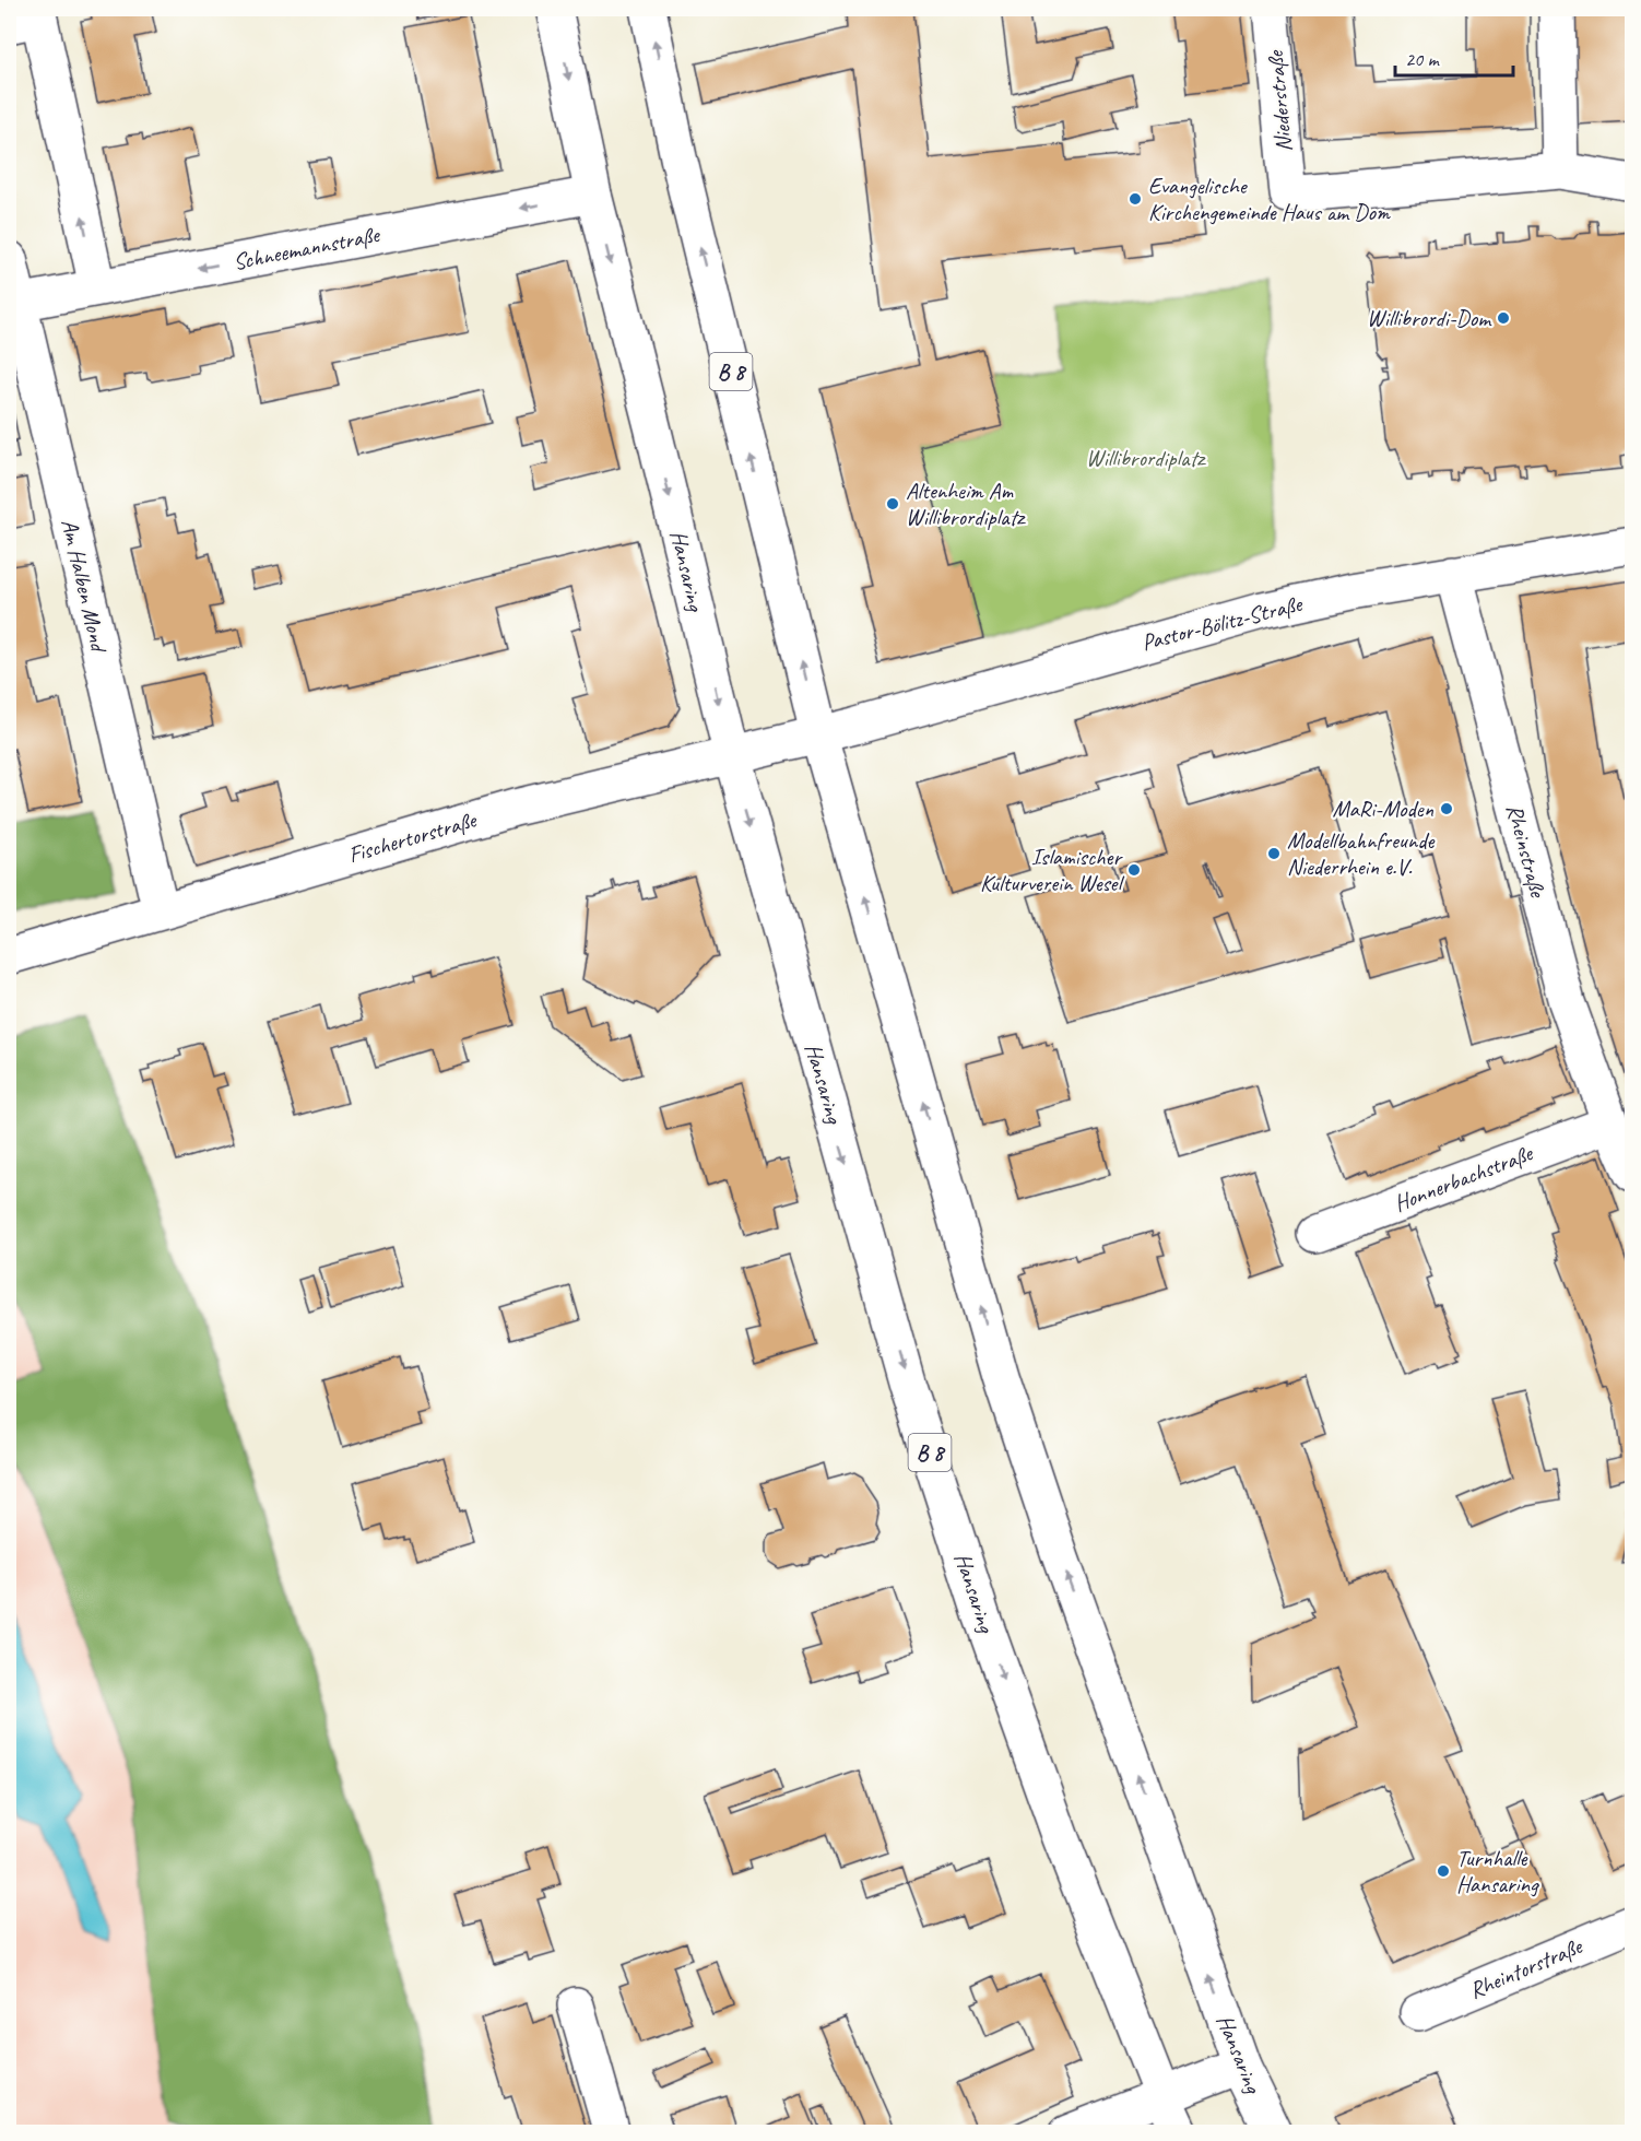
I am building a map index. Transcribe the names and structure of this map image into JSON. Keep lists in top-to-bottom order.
{
  "streets": {
    "street": [
      "Niederstraße",
      "Schneemannstraße",
      "B 8",
      "Hansaring",
      "Am Halben Mond",
      "Pastor-Bölitz-Straße",
      "Fischertorstraße",
      "Rheinstraße",
      "Honnerbachstraße",
      "Rheintorstraße"
    ]
  },
  "crossings": [
    ["Schneemannstraße", "Hansaring"],
    ["Schneemannstraße", "Am Halben Mond"],
    ["Hansaring", "Pastor-Bölitz-Straße"],
    ["Hansaring", "Fischertorstraße"],
    ["Am Halben Mond", "Fischertorstraße"],
    ["Pastor-Bölitz-Straße", "Fischertorstraße"],
    ["Pastor-Bölitz-Straße", "Rheinstraße"],
    ["Rheinstraße", "Honnerbachstraße"]
  ],
  "one_way": ["Schneemannstraße"],
  "parks": ["Willibrordiplatz"],
  "places": [
    "Evangelische Kirchengemeinde Haus am Dom",
    "Willibrordi-Dom",
    "Altenheim Am Willibrordiplatz",
    "MaRi-Moden",
    "Modellbahnfreunde Niederrhein e.V.",
    "Islamischer Kulturverein Wesel",
    "Turnhalle Hansaring"
  ],
  "scale_bar": "20 m"
}
